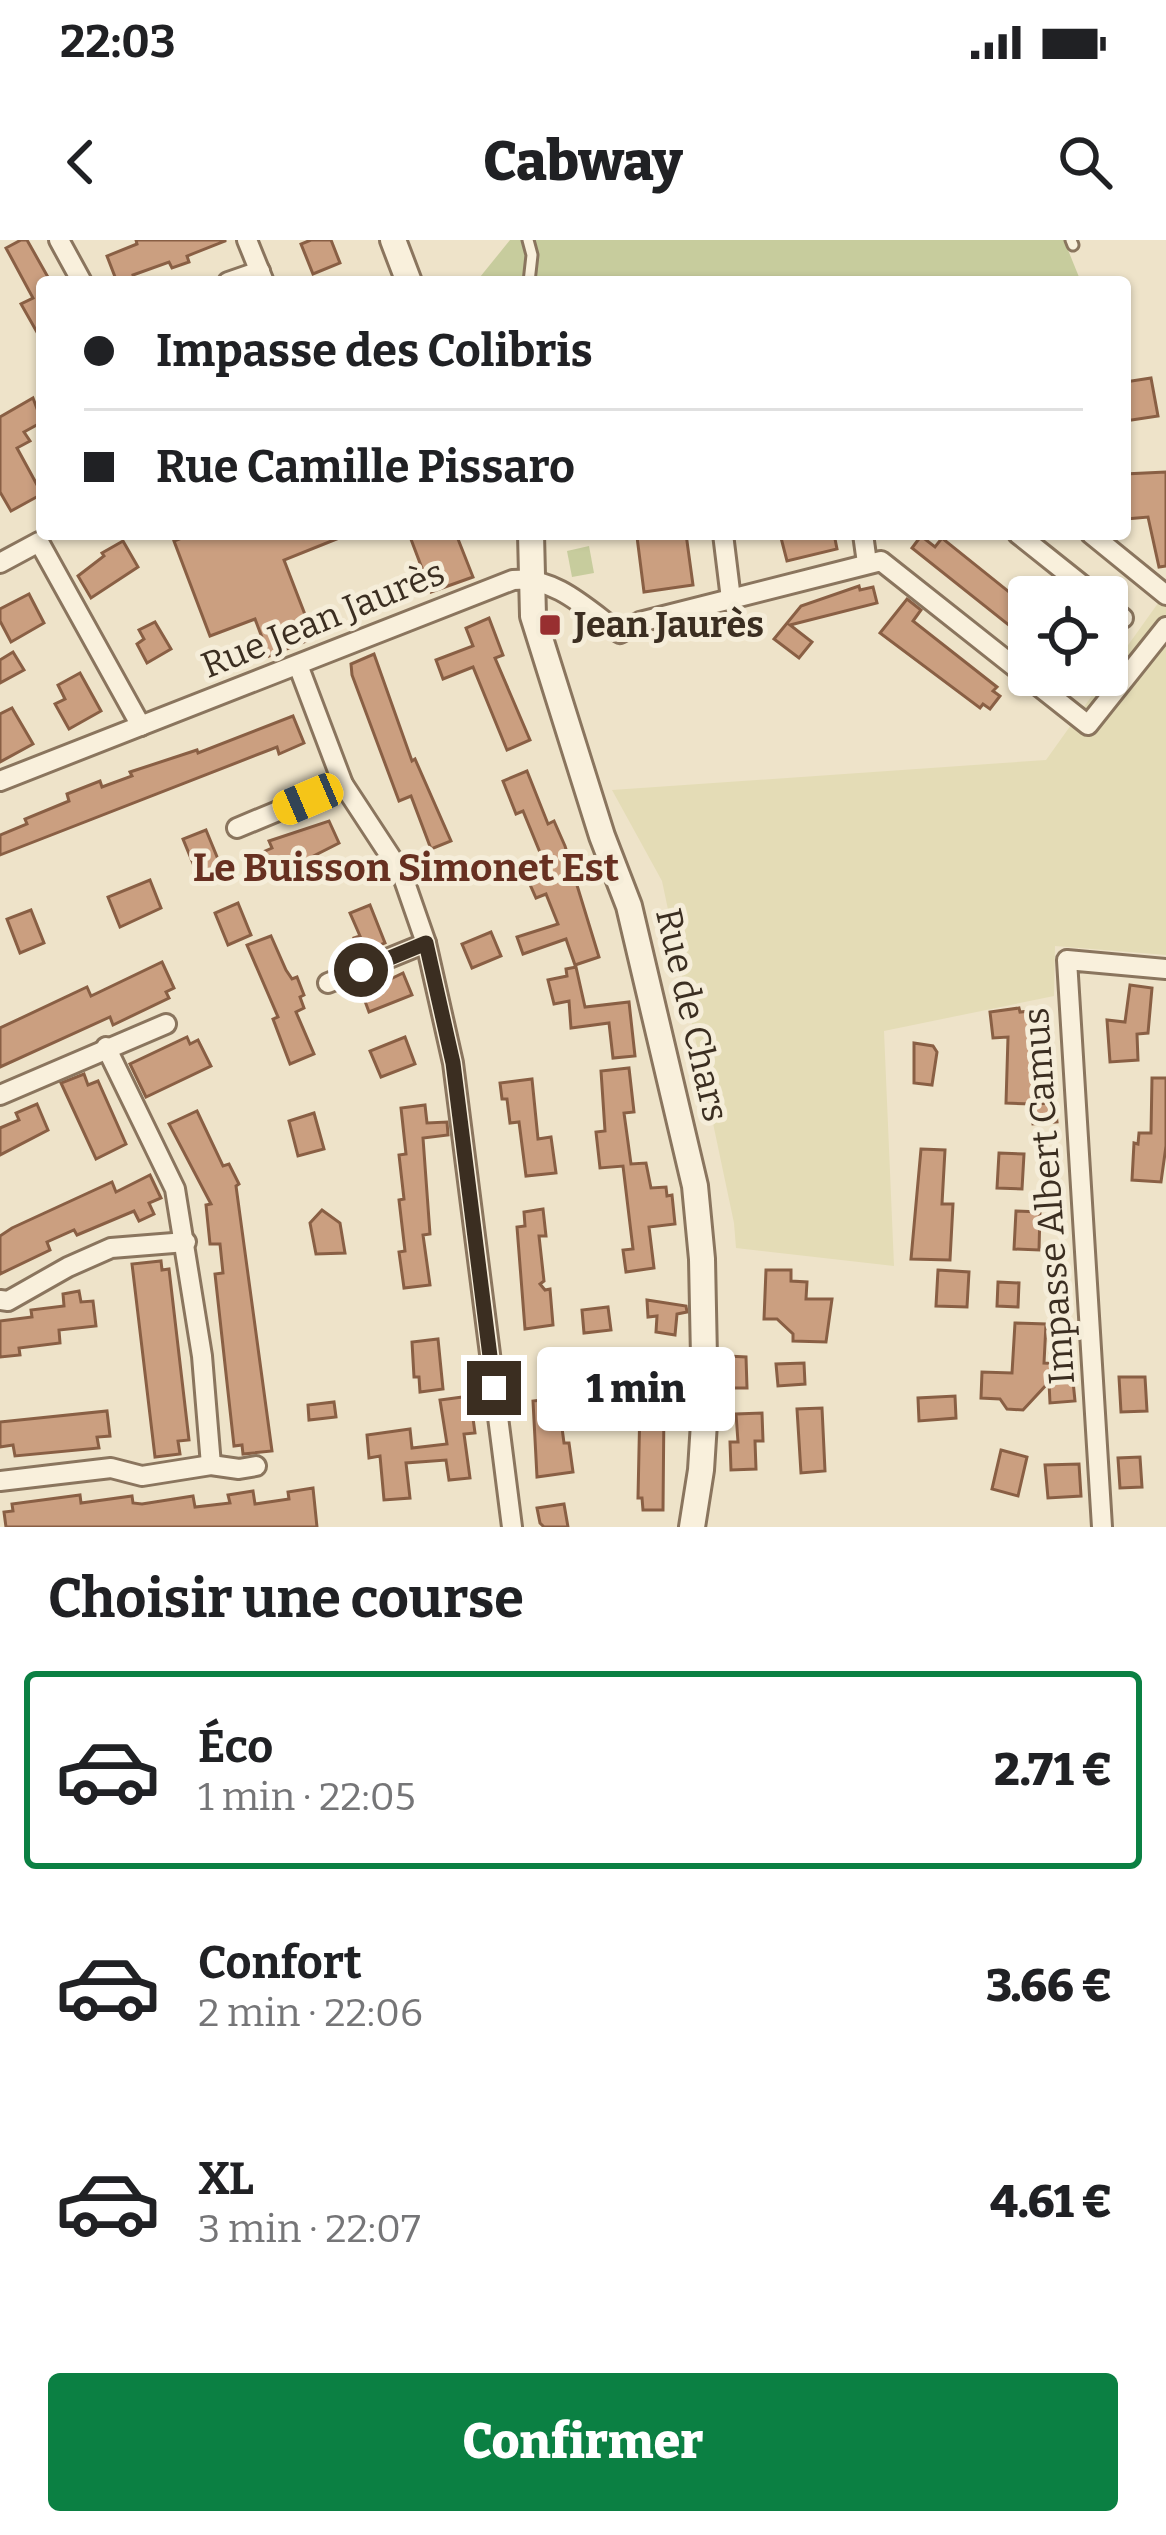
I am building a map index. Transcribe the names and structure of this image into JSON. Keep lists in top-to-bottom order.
{
  "streets": {
    "street": ["Rue Jean Jaurès", "Rue de Chars", "Impasse Albert Camus"]
  },
  "crossings": [
    ["Rue Jean Jaurès", "Rue de Chars"]
  ],
  "districts": ["Le Buisson Simonet Est"],
  "places": {
    "transit": ["Jean Jaurès"]
  },
  "page": {
    "status": "22:03",
    "header": "Cabway",
    "banner": ["Impasse des Colibris", "Rue Camille Pissaro"],
    "bubble": "1 min",
    "heading": "Choisir une course",
    "list": [
      {
        "name": "Éco",
        "note": "1 min · 22:05",
        "value": "2.71 €"
      },
      {
        "name": "Confort",
        "note": "2 min · 22:06",
        "value": "3.66 €"
      },
      {
        "name": "XL",
        "note": "3 min · 22:07",
        "value": "4.61 €"
      }
    ],
    "buttons": "Confirmer"
  }
}
